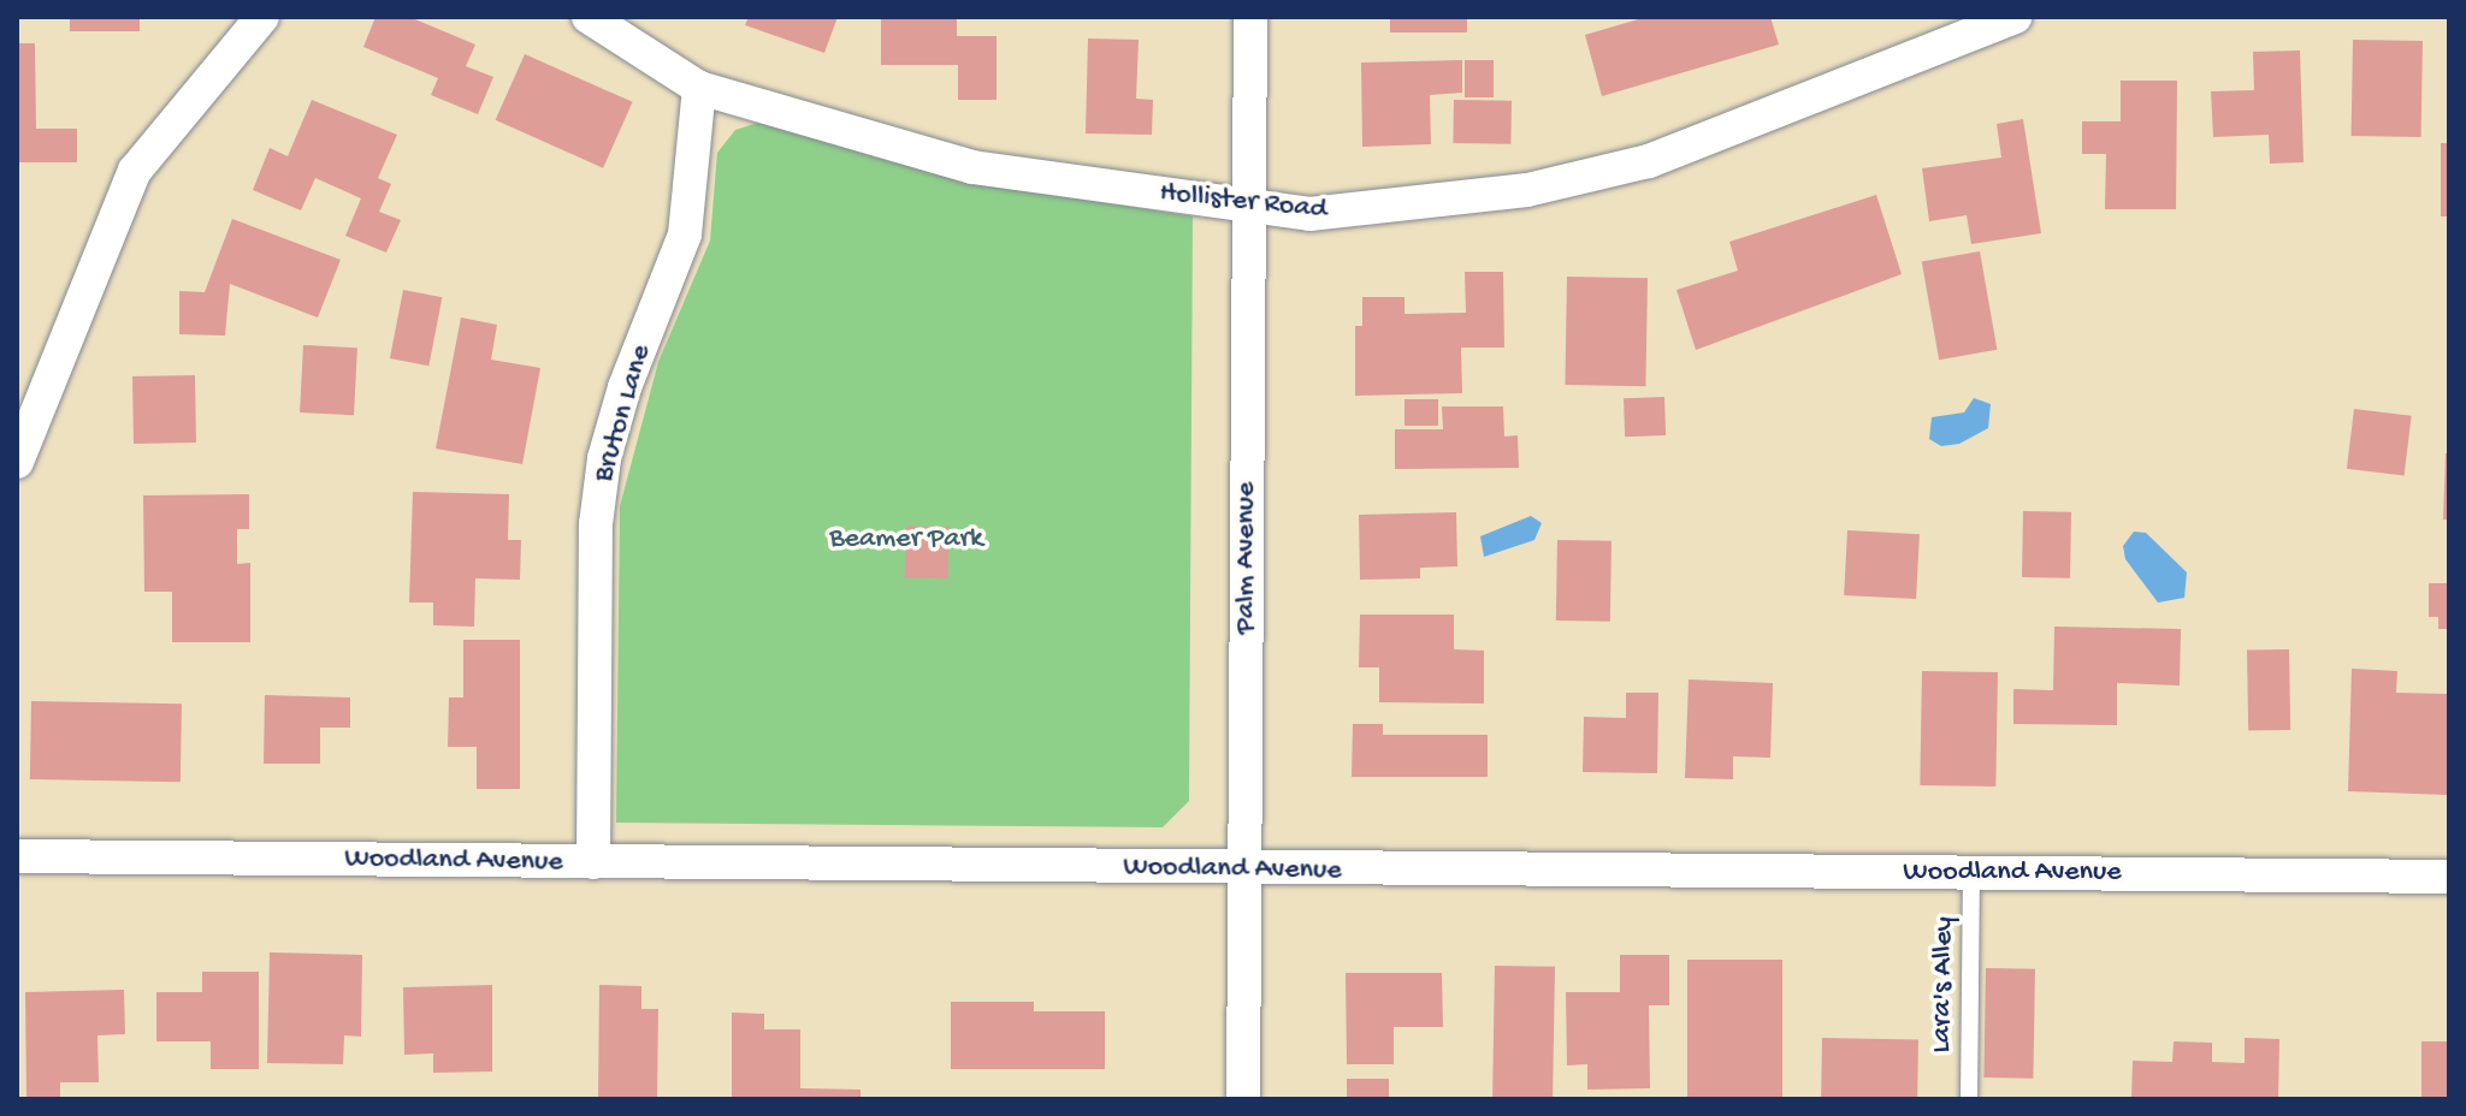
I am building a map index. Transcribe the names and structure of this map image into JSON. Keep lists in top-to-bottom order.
{
  "streets": {
    "street": [
      "Hollister Road",
      "Bruton Lane",
      "Palm Avenue",
      "Woodland Avenue"
    ],
    "lane": ["Lara's Alley"]
  },
  "crossings": [
    ["Hollister Road", "Bruton Lane"],
    ["Hollister Road", "Palm Avenue"],
    ["Bruton Lane", "Woodland Avenue"],
    ["Palm Avenue", "Woodland Avenue"],
    ["Woodland Avenue", "Lara's Alley"]
  ],
  "parks": ["Beamer Park"]
}
